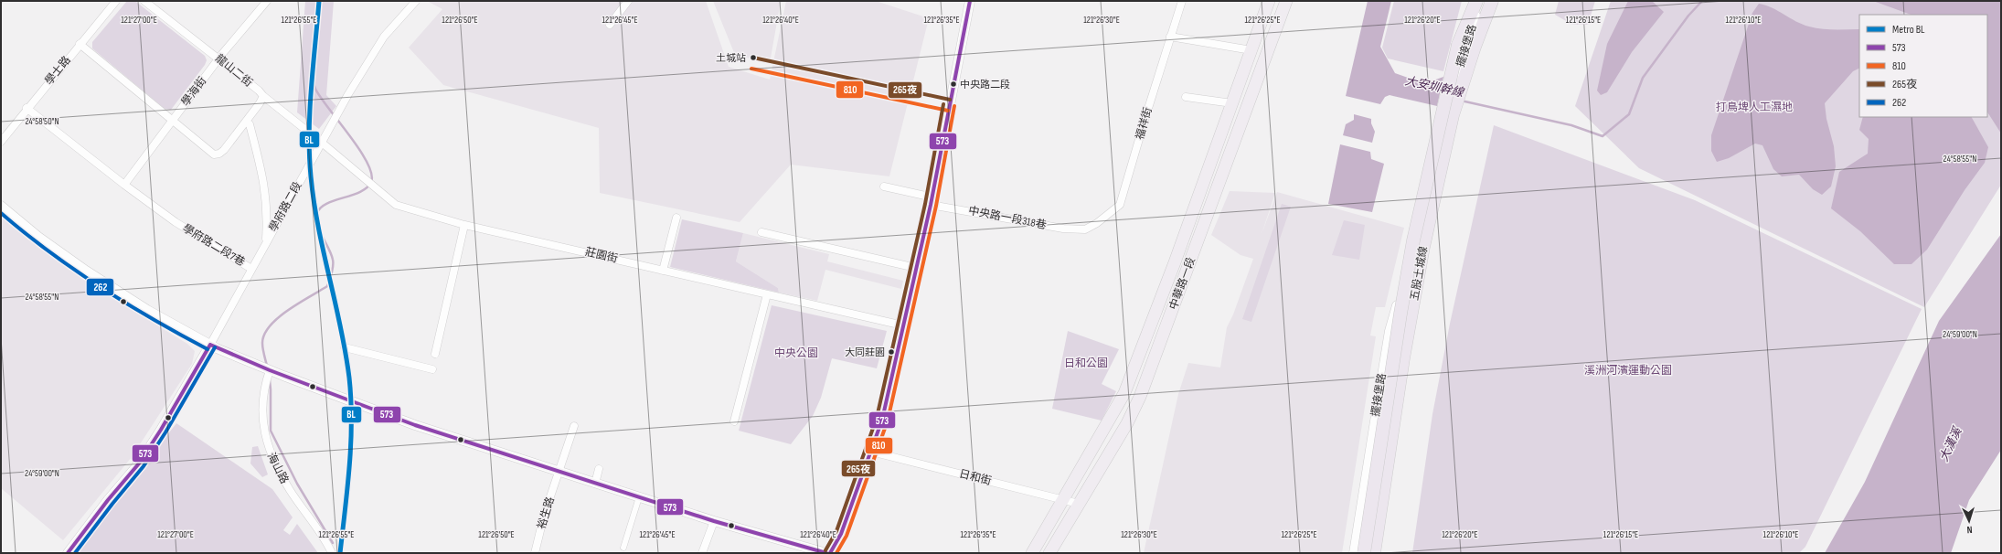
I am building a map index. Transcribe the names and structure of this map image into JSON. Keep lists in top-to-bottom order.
{
  "streets": {
    "highway": ["五股土城線"],
    "main road": ["中華路一段"],
    "street": [
      "擺接堡路",
      "學士路",
      "龍山二街",
      "學海街",
      "福祥街",
      "學府路二段",
      "中央路一段318巷",
      "學府路二段7巷",
      "莊園街",
      "海山路",
      "日和街",
      "裕生路"
    ]
  },
  "crossings": [
    ["學士路", "學府路二段7巷"],
    ["龍山二街", "學海街"],
    ["龍山二街", "學府路二段"],
    ["龍山二街", "莊園街"],
    ["學海街", "學府路二段7巷"],
    ["福祥街", "中央路一段318巷"],
    ["學府路二段", "學府路二段7巷"],
    ["學府路二段", "莊園街"],
    ["中華路一段", "日和街"]
  ],
  "water": ["大安圳幹線", "大漢溪"],
  "parks": [
    "打鳥埤人工濕地",
    "中央公園",
    "日和公園",
    "溪洲河濱運動公園"
  ],
  "places": ["土城站", "中央路二段", "大同莊園"],
  "lines": [
    "metro line BL",
    "transit line 573",
    "transit line 265夜",
    "transit line 810",
    "transit line 262"
  ],
  "legend": [
    "Metro BL",
    "573",
    "810",
    "265夜",
    "262"
  ],
  "north": "bottom",
  "coordinates": [
    "121°27'00\"E",
    "121°26'55\"E",
    "121°26'50\"E",
    "121°26'45\"E",
    "121°26'40\"E",
    "121°26'35\"E",
    "121°26'30\"E",
    "121°26'25\"E",
    "121°26'20\"E",
    "121°26'15\"E",
    "121°26'10\"E",
    "24°58'50\"N",
    "24°58'55\"N",
    "24°59'00\"N"
  ]
}
